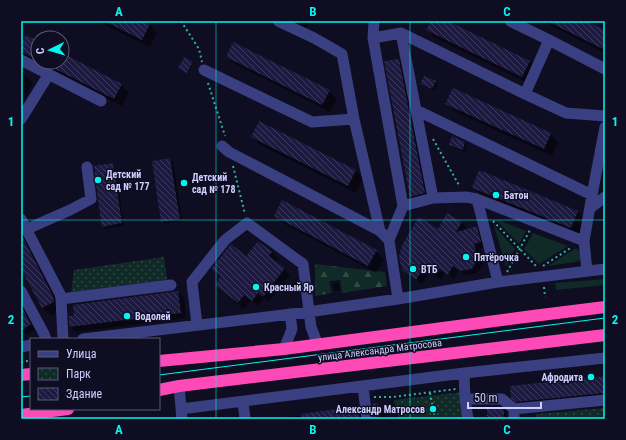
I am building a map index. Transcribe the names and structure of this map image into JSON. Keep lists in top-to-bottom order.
{
  "streets": {
    "highway": ["улица Александра Матросова"]
  },
  "places": [
    "Детский сад № 177",
    "Детский сад № 178",
    "Батон",
    "Пятёрочка",
    "ВТБ",
    "Красный Яр",
    "Водолей",
    "Афродита",
    "Александр Матросов"
  ],
  "legend": ["Улица", "Парк", "Здание"],
  "scale_bar": "50 m",
  "north": "left",
  "grid": {
    "columns": ["A", "B", "C"],
    "rows": ["1", "2"]
  }
}
